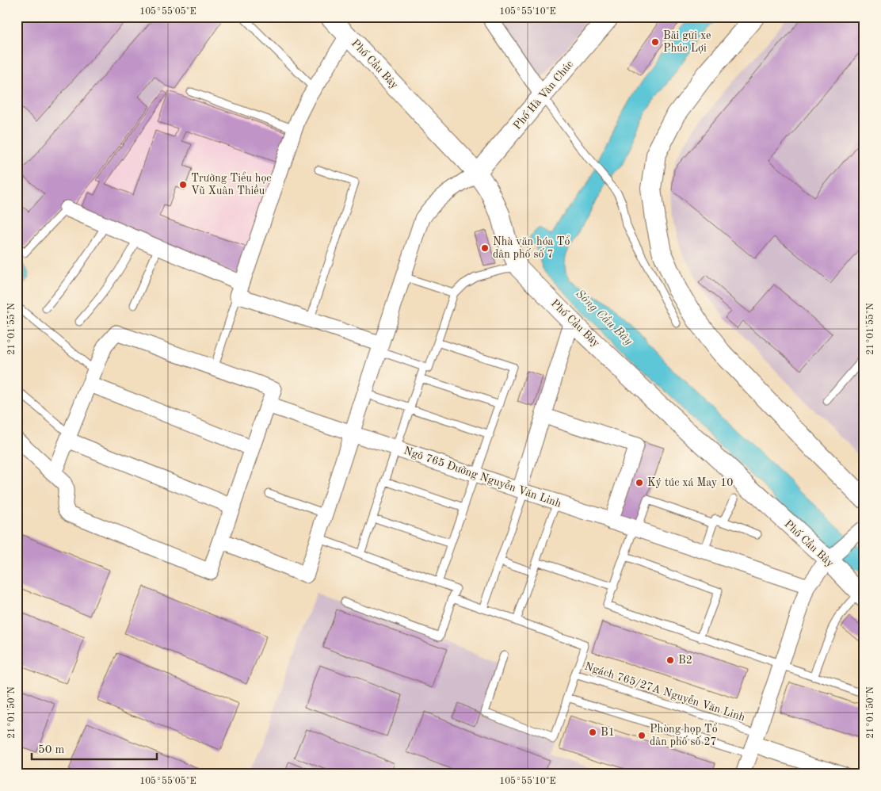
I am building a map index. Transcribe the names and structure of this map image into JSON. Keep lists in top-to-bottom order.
{
  "streets": {
    "street": ["Phố Cầu Bây", "Phố Hà Văn Chúc", "Ngõ 765 Đường Nguyễn Văn Linh"],
    "lane": ["Ngách 765/27A Nguyễn Văn Linh"]
  },
  "crossings": [
    ["Phố Cầu Bây", "Phố Hà Văn Chúc"]
  ],
  "water": ["Sông Cầu Bây"],
  "places": [
    "Bãi gửi xe Phúc Lợi",
    "Trường Tiểu học Vũ Xuân Thiều",
    "Nhà văn hóa Tổ dân phố số 7",
    "Ký túc xá May 10",
    "B2",
    "B1",
    "Phòng họp Tổ dân phố số 27"
  ],
  "scale_bar": "50 m",
  "coordinates": [
    "105°55'05\"E",
    "105°55'10\"E",
    "21°01'55\"N",
    "21°01'50\"N"
  ]
}
